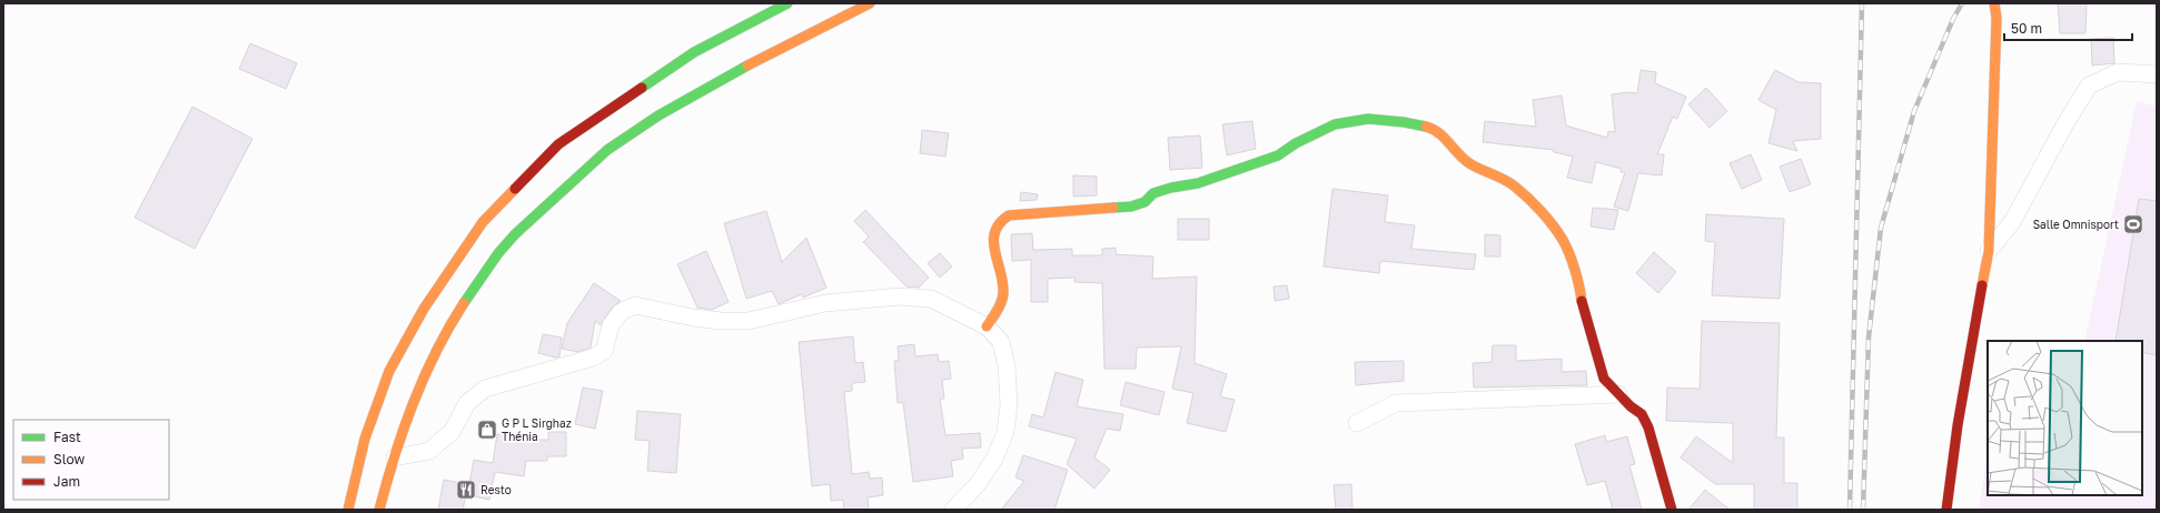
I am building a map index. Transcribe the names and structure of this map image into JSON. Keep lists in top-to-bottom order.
{
  "places": {
    "sports": ["Salle Omnisport"],
    "shop": ["G P L Sirghaz Thénia"],
    "restaurant": ["Resto"]
  },
  "legend": ["Fast", "Slow", "Jam"],
  "scale_bar": "50 m"
}
